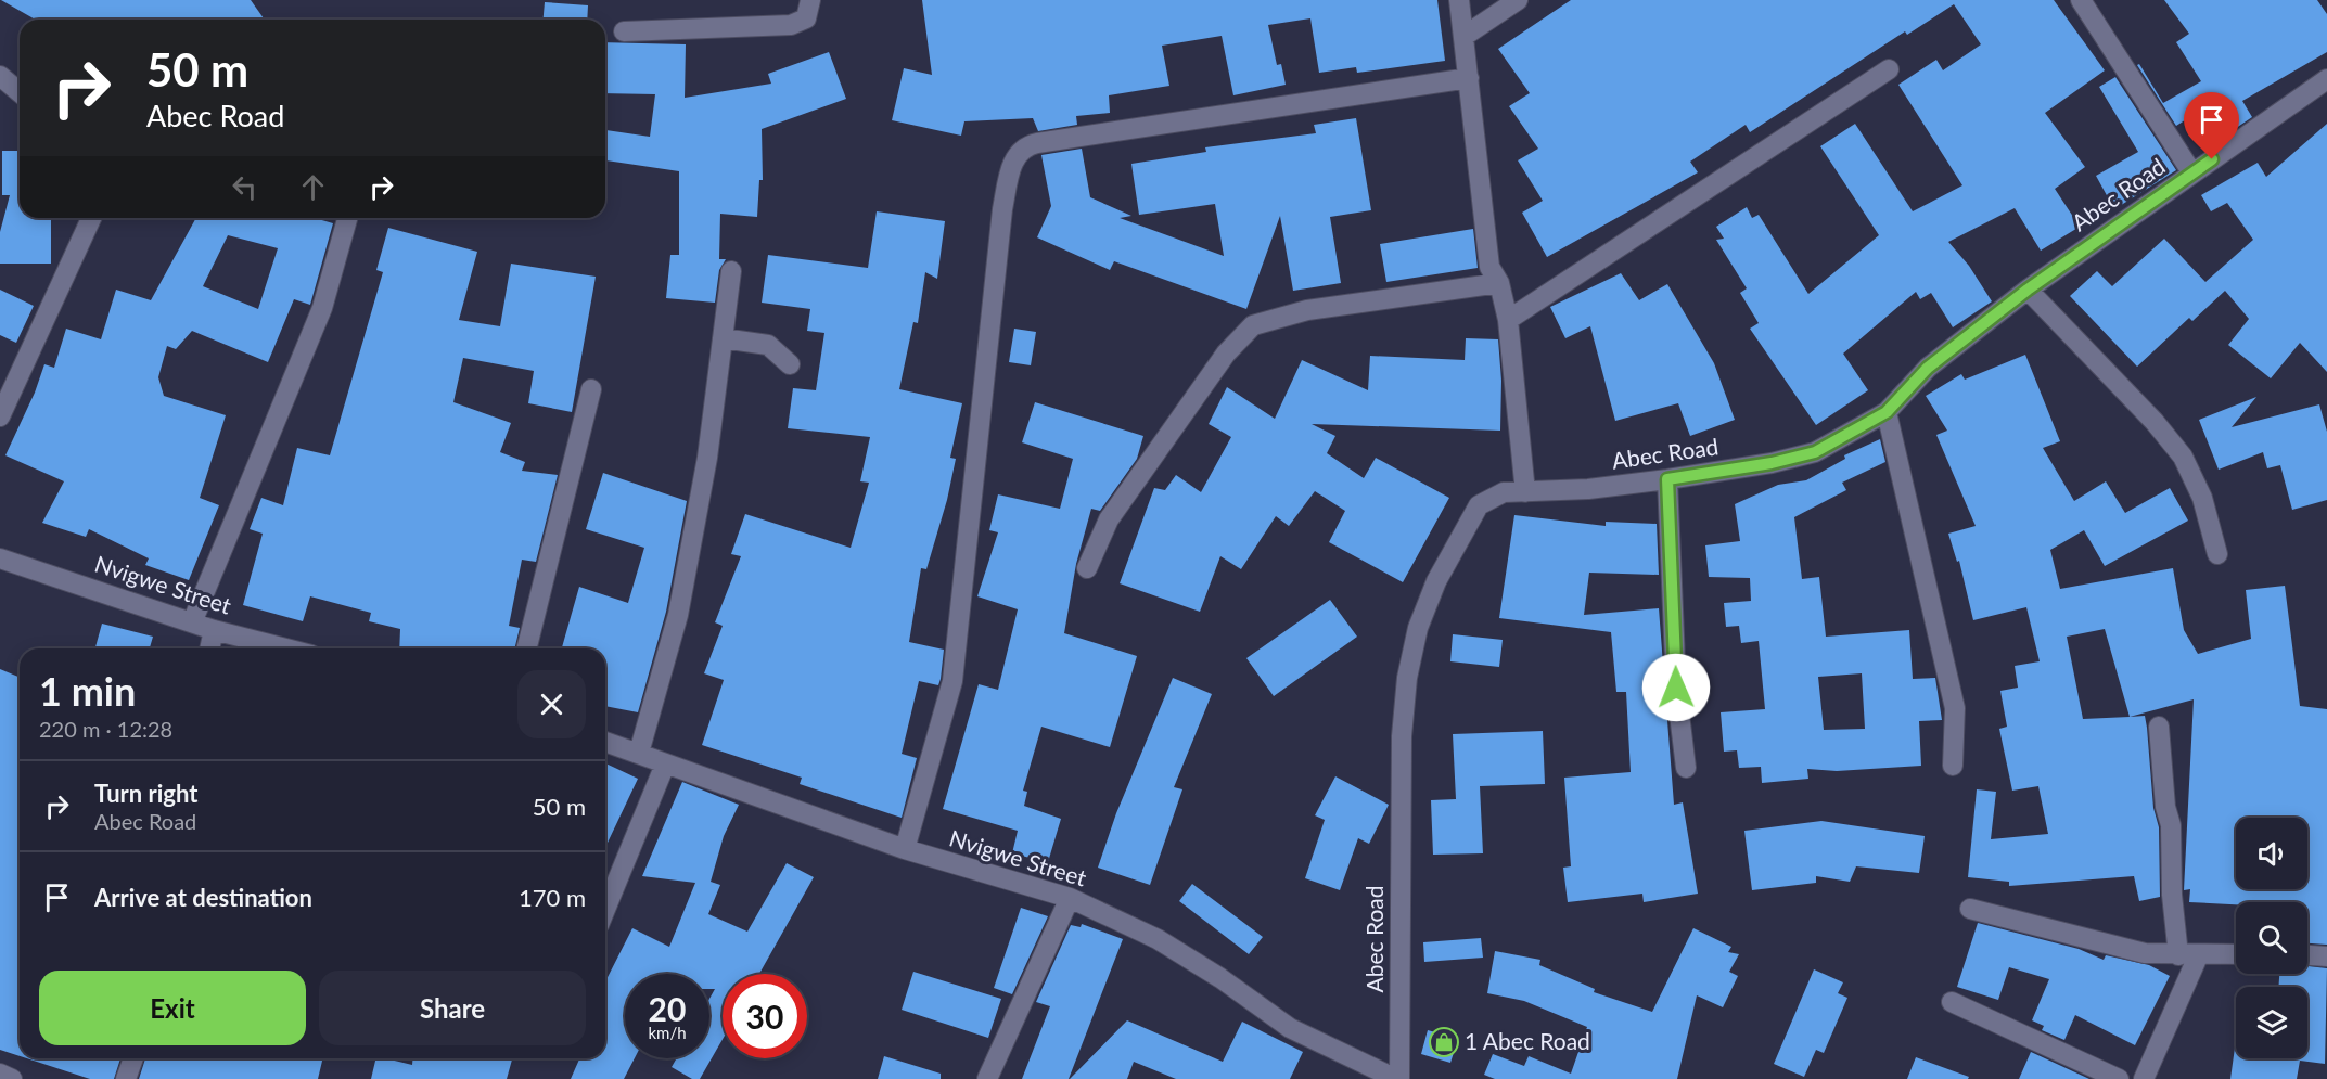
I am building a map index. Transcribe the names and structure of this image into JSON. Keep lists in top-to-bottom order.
{
  "streets": {
    "street": ["Abec Road", "Nvigwe Street"]
  },
  "crossings": [
    ["Abec Road", "Nvigwe Street"]
  ],
  "places": {
    "shop": ["1 Abec Road"]
  },
  "page": {
    "turn": ["50 m", "Abec Road"],
    "heading": ["1 min", "220 m · 12:28"],
    "list": [
      {
        "name": "Turn right",
        "note": "Abec Road",
        "value": "50 m"
      },
      {
        "name": "Arrive at destination",
        "value": "170 m"
      }
    ],
    "buttons": ["Exit", "Share"],
    "speed": "20 km/h",
    "limit": "30"
  }
}
